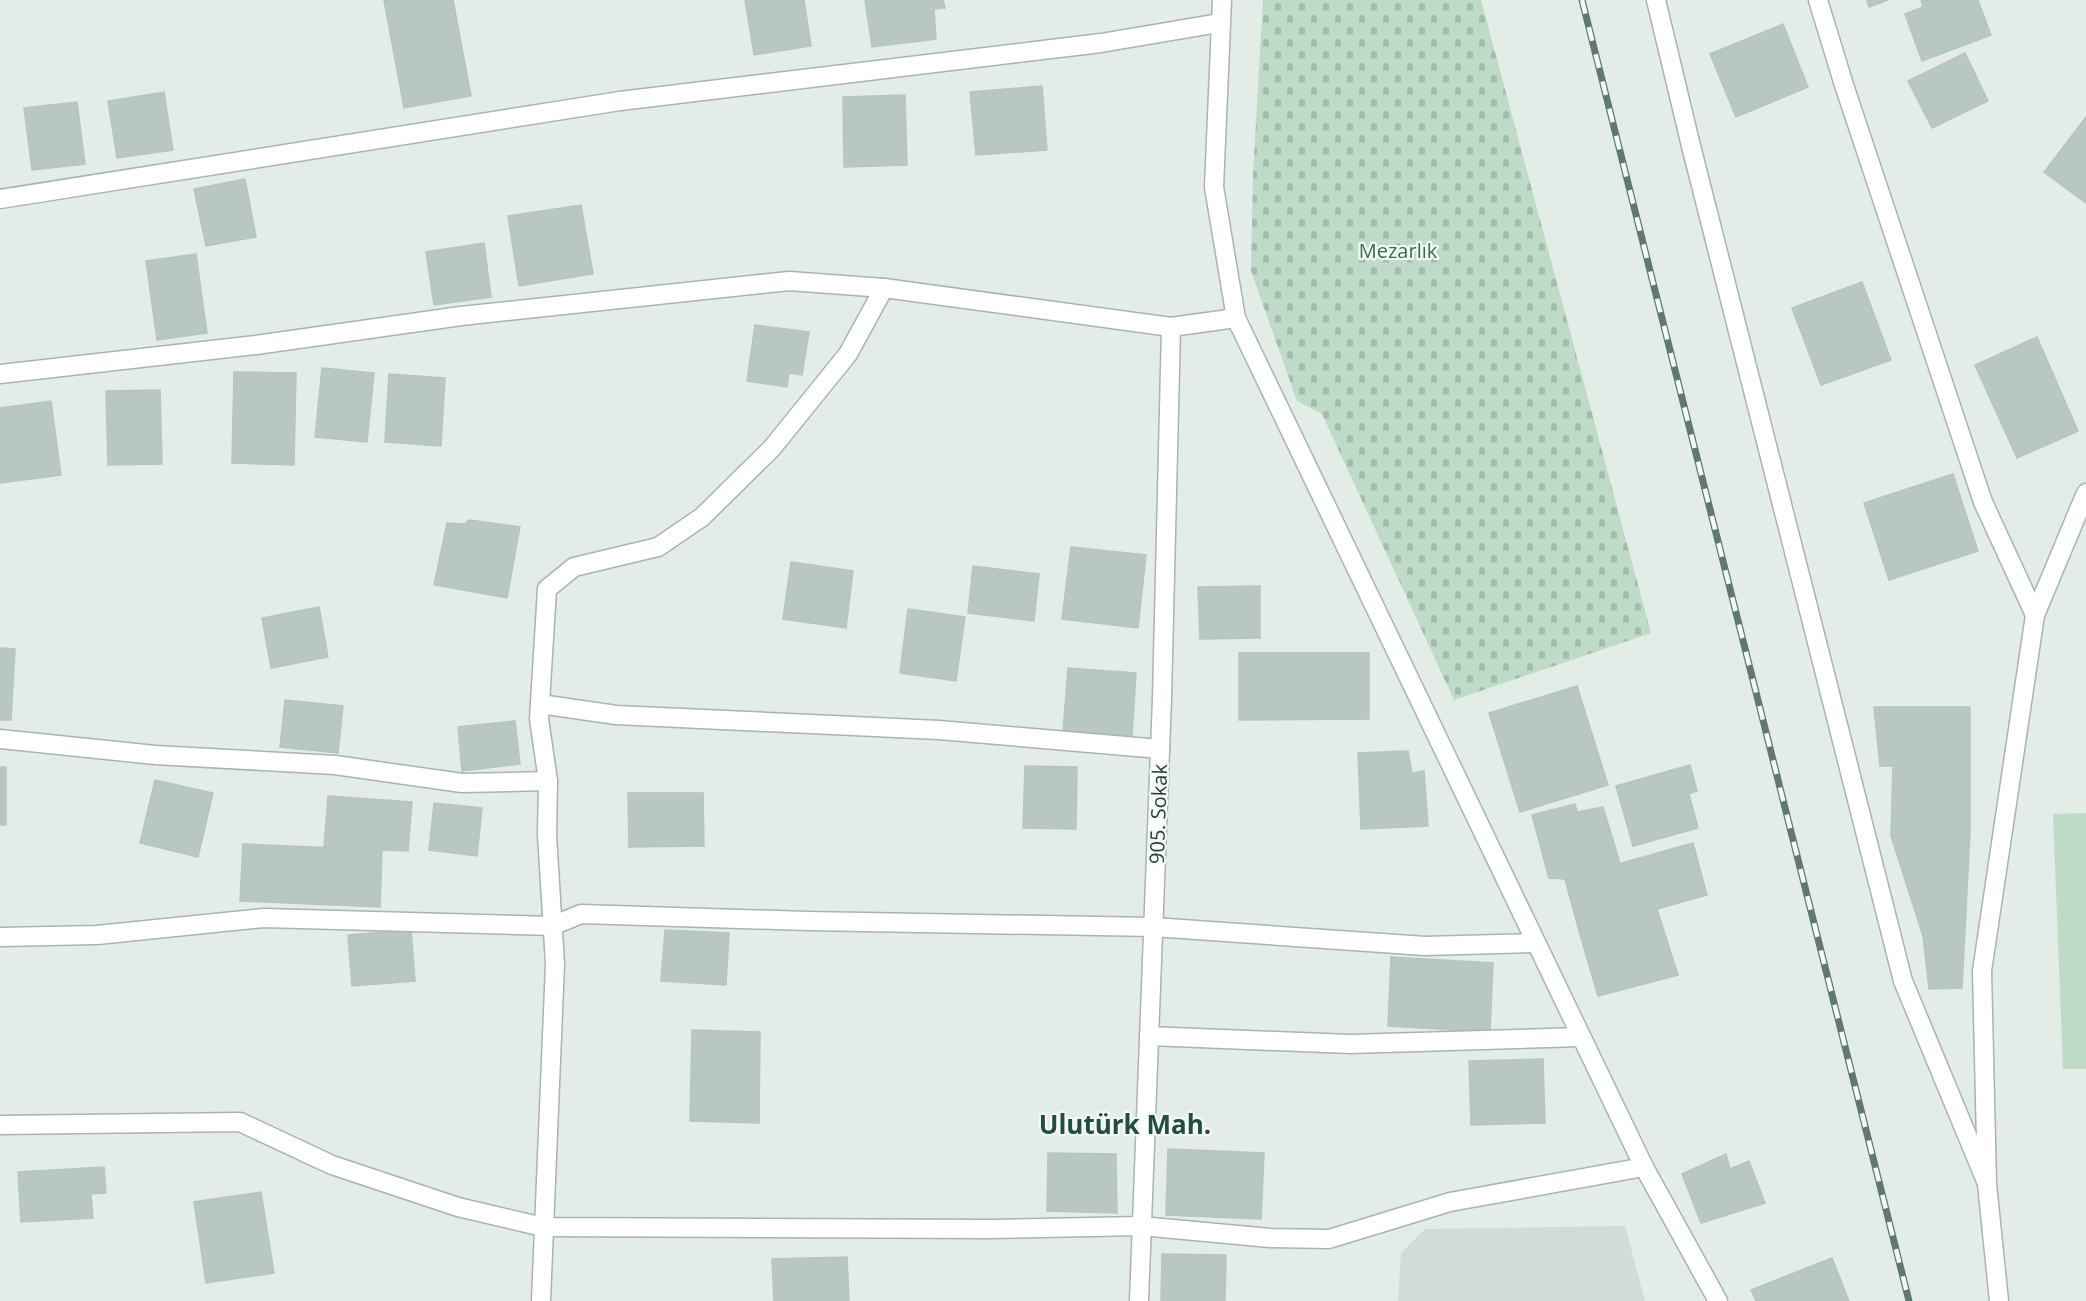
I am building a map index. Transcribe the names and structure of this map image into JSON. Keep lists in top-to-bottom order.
{
  "streets": {
    "street": ["905. Sokak"]
  },
  "districts": ["Ulutürk Mah."],
  "parks": ["Mezarlık"]
}
